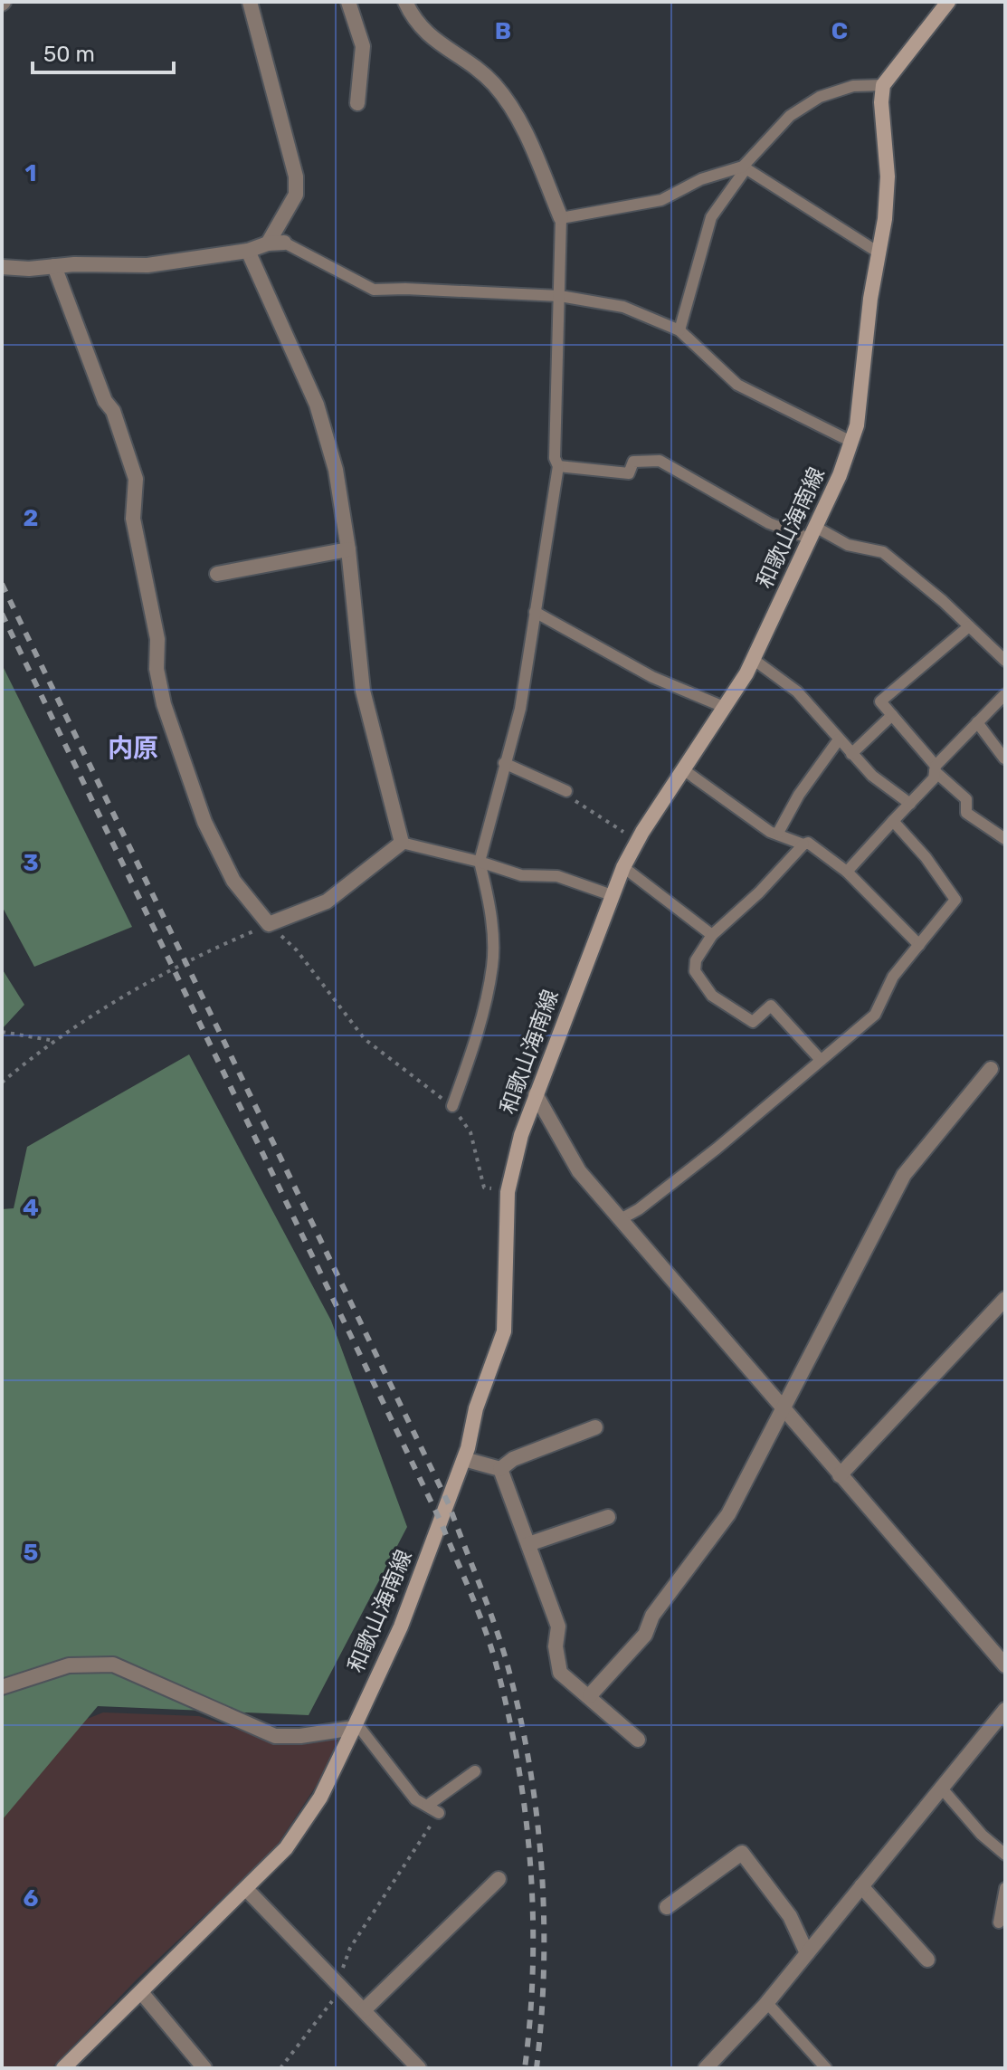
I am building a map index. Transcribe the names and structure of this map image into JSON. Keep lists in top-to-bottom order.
{
  "streets": {
    "main road": ["和歌山海南線"]
  },
  "districts": ["内原"],
  "scale_bar": "50 m",
  "grid": {
    "columns": ["B", "C"],
    "rows": [
      "1",
      "2",
      "3",
      "4",
      "5",
      "6"
    ]
  }
}
